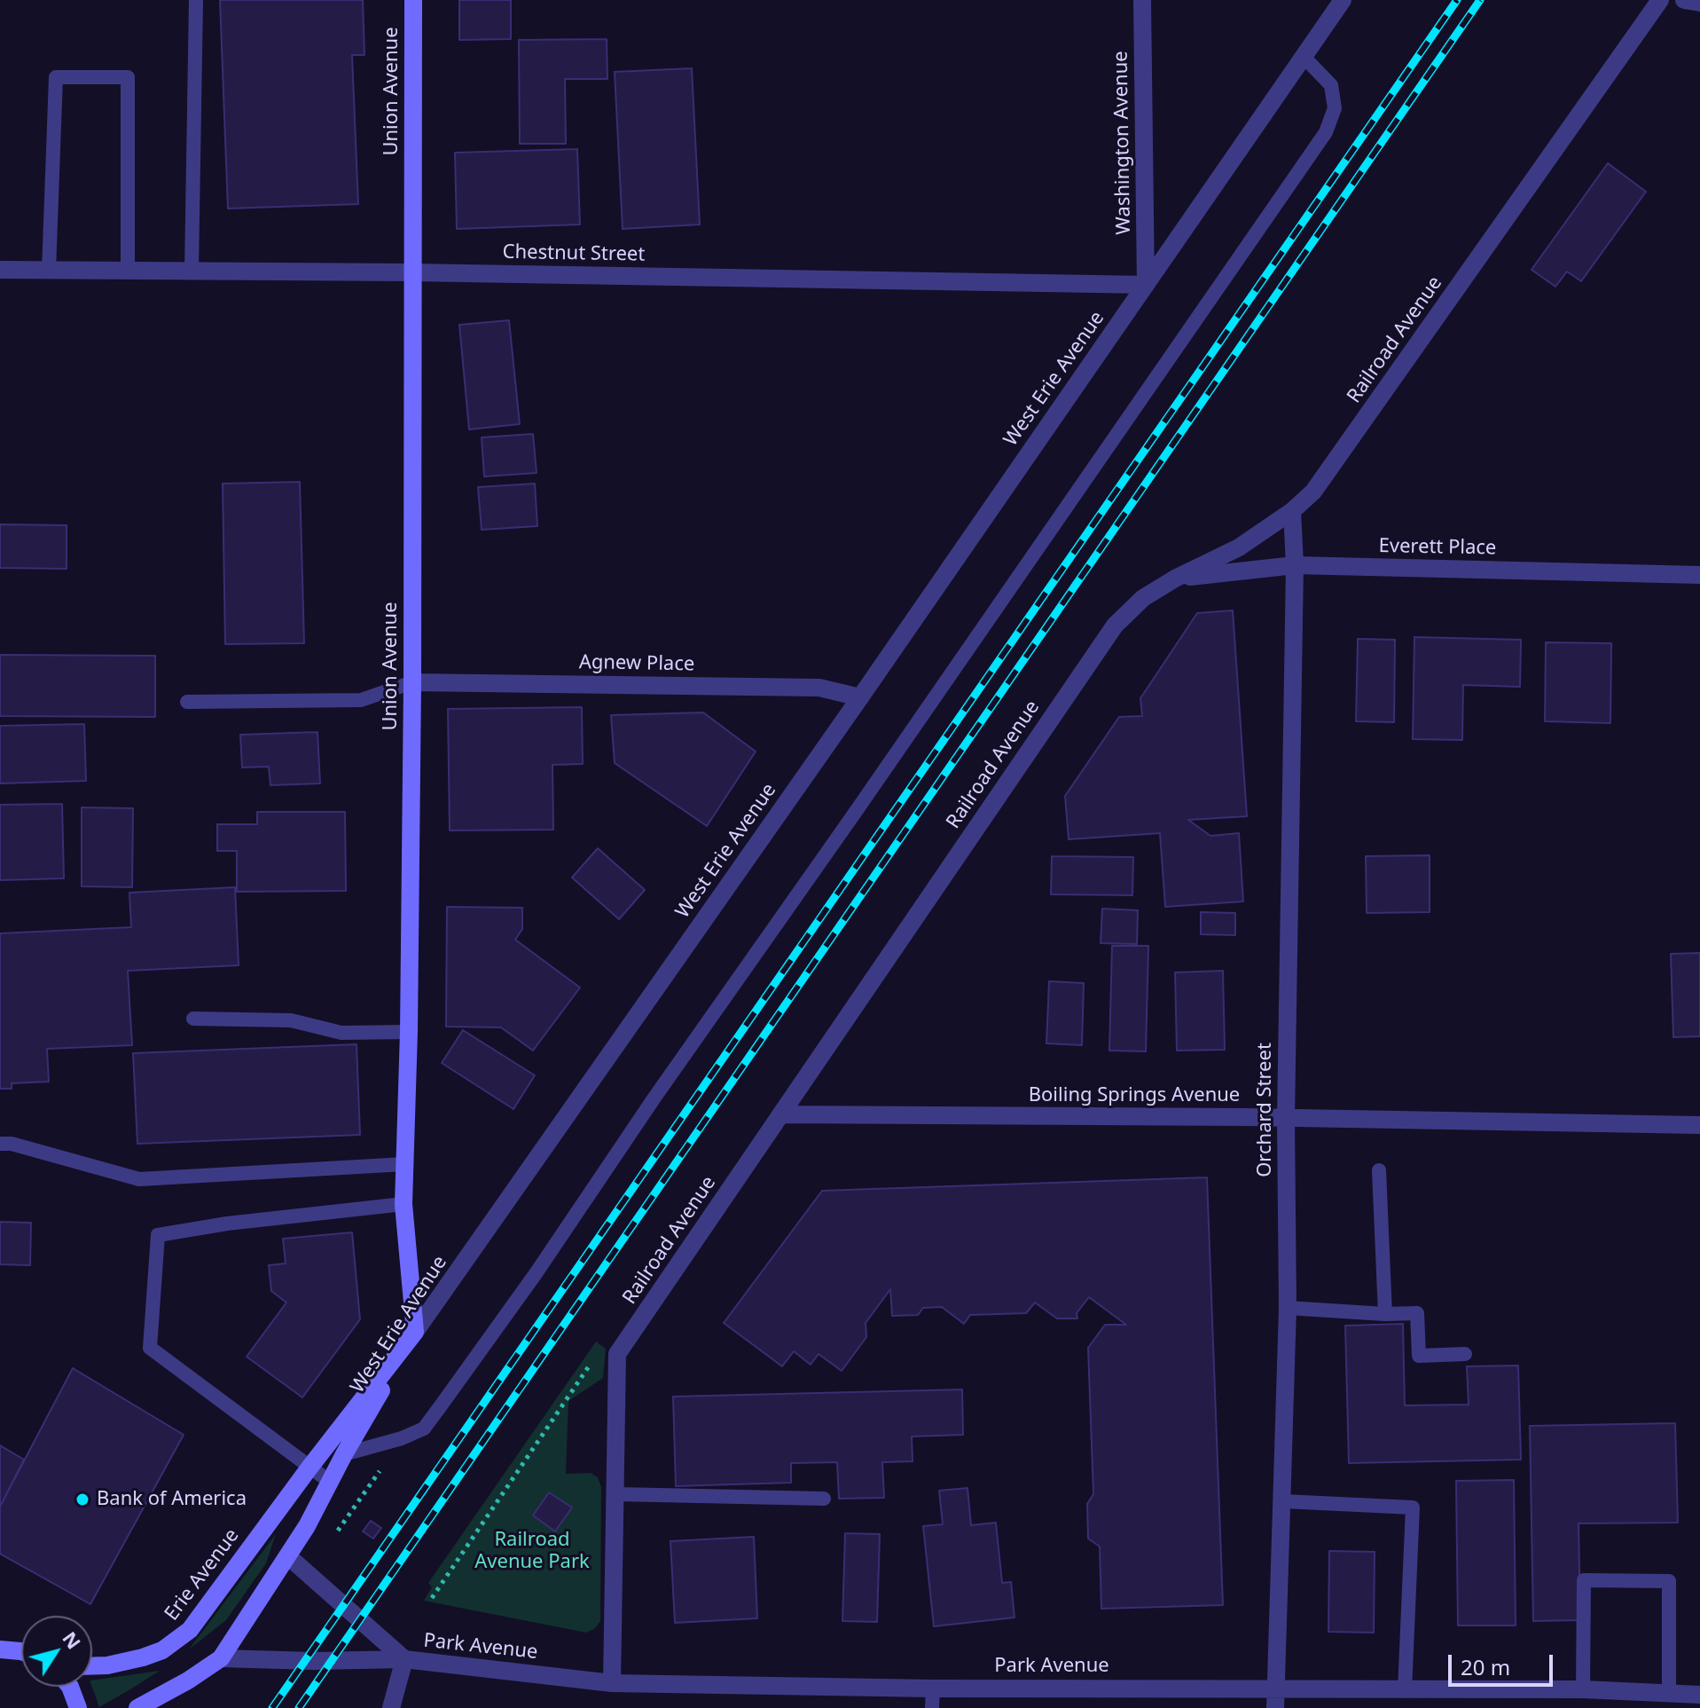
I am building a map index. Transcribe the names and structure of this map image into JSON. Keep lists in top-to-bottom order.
{
  "streets": {
    "main road": ["Union Avenue", "West Erie Avenue", "Erie Avenue"],
    "street": [
      "Washington Avenue",
      "Chestnut Street",
      "Railroad Avenue",
      "Everett Place",
      "Agnew Place",
      "Boiling Springs Avenue",
      "Orchard Street",
      "Park Avenue"
    ]
  },
  "crossings": [
    ["Union Avenue", "Chestnut Street"],
    ["Union Avenue", "West Erie Avenue"],
    ["Union Avenue", "Agnew Place"],
    ["Union Avenue", "Erie Avenue"],
    ["Washington Avenue", "Chestnut Street"],
    ["Washington Avenue", "West Erie Avenue"],
    ["Chestnut Street", "West Erie Avenue"],
    ["Railroad Avenue", "Everett Place"],
    ["Railroad Avenue", "Boiling Springs Avenue"],
    ["Railroad Avenue", "Orchard Street"],
    ["West Erie Avenue", "Agnew Place"],
    ["West Erie Avenue", "Erie Avenue"],
    ["West Erie Avenue", "Park Avenue"],
    ["Everett Place", "Orchard Street"],
    ["Boiling Springs Avenue", "Orchard Street"],
    ["Orchard Street", "Park Avenue"]
  ],
  "parks": ["Railroad Avenue Park"],
  "places": ["Bank of America"],
  "scale_bar": "20 m",
  "north": "top right"
}
